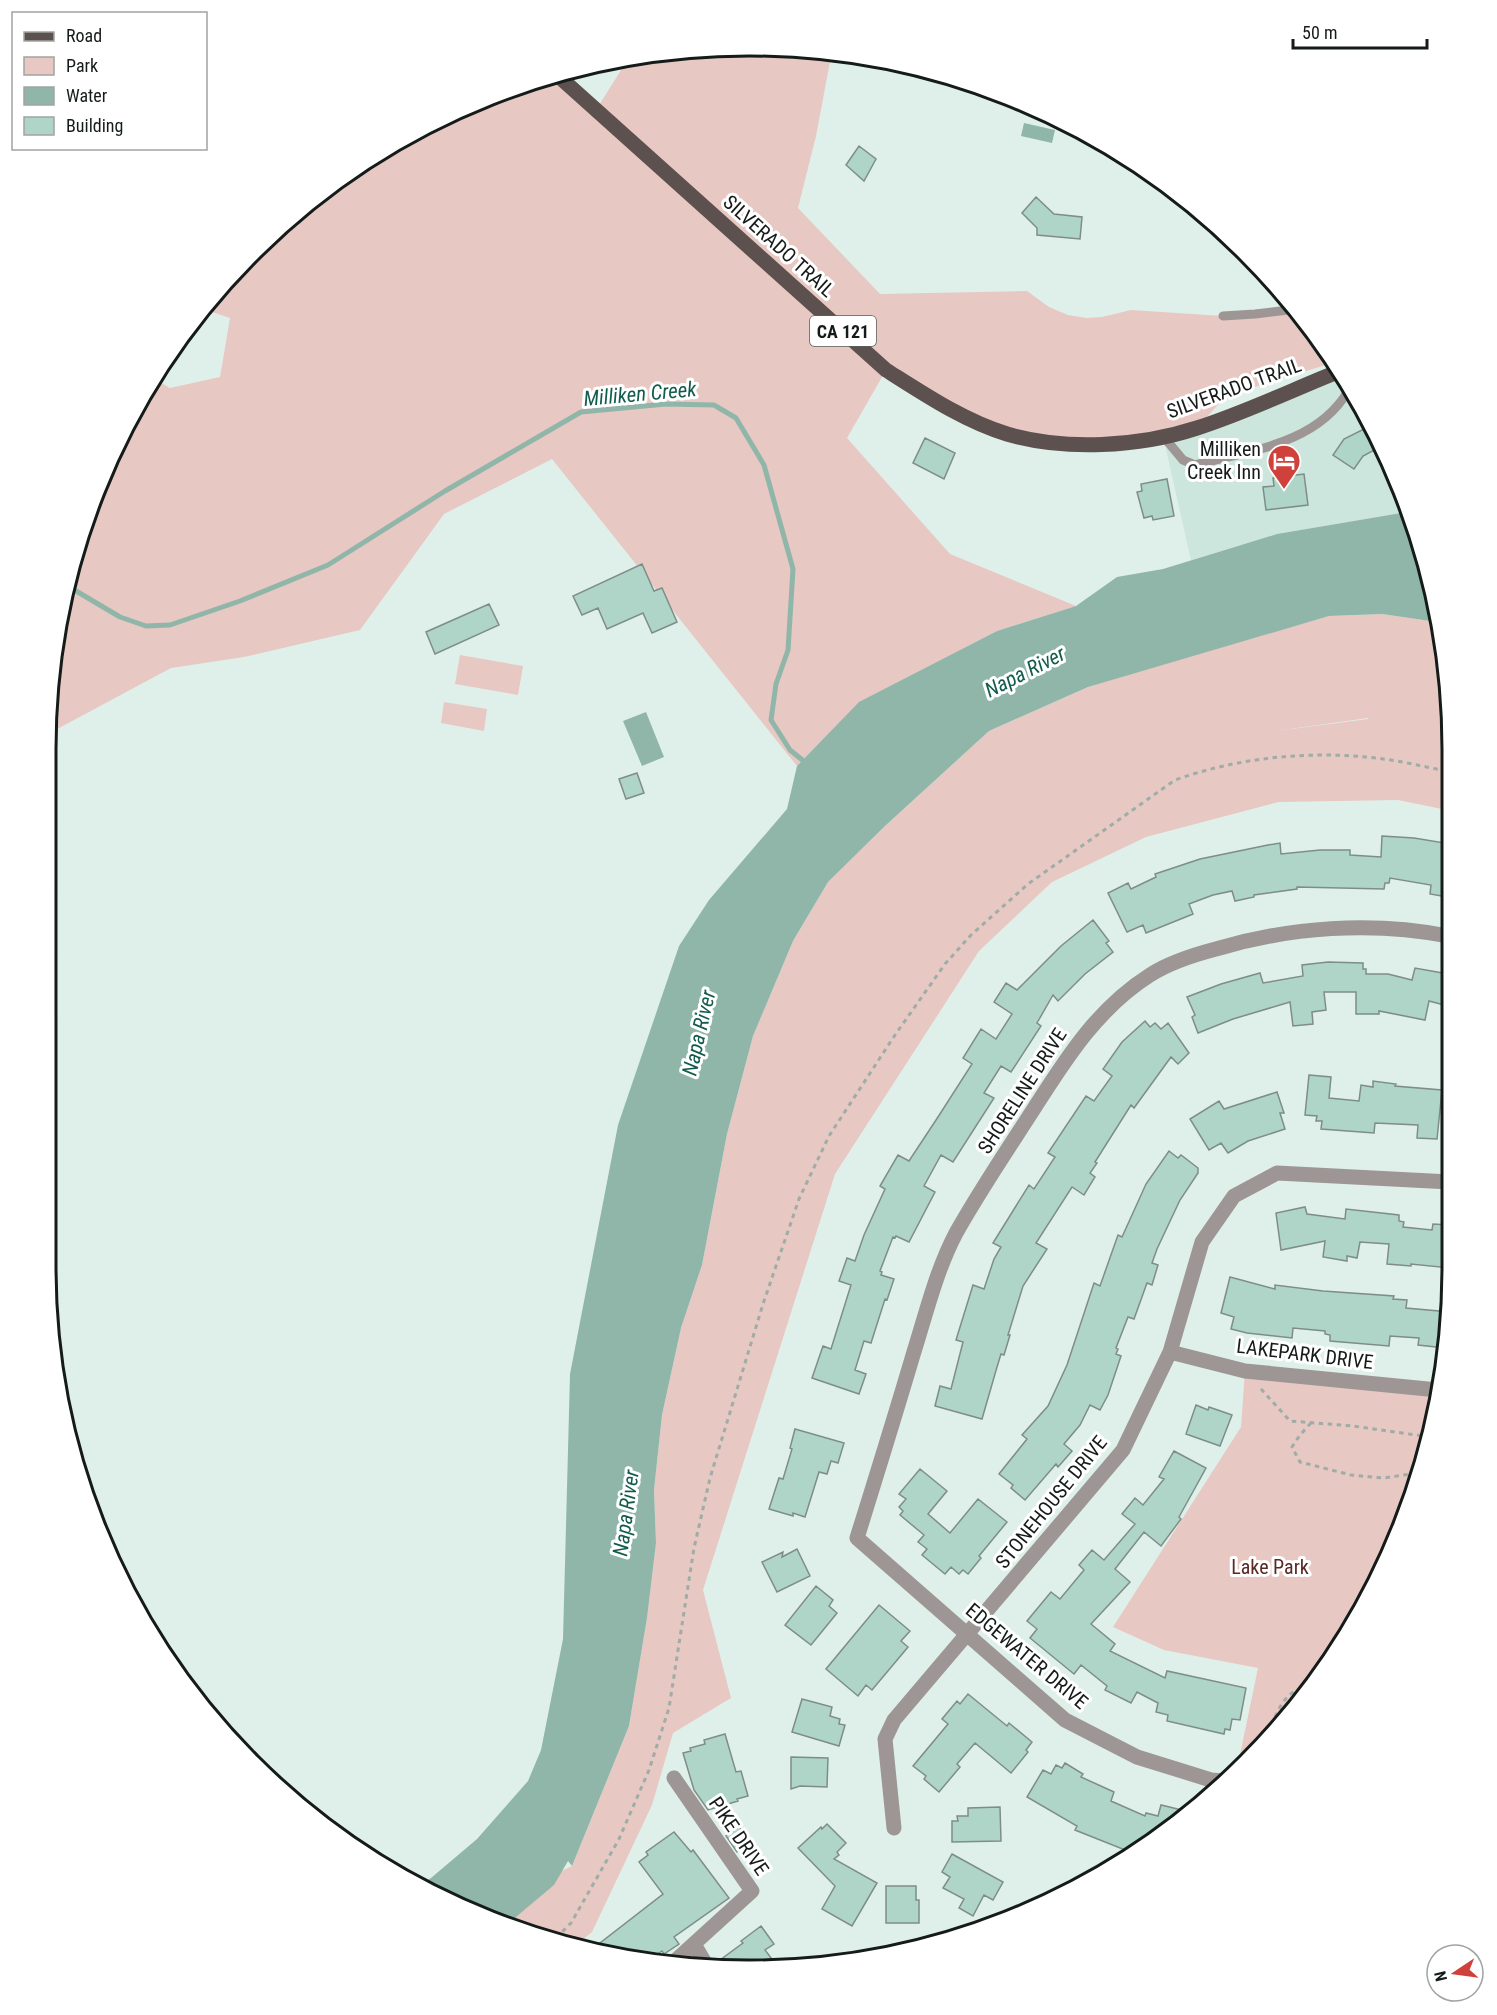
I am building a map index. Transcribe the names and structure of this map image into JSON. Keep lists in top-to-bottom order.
{
  "streets": {
    "main road": ["SILVERADO TRAIL", "CA 121"],
    "street": [
      "SHORELINE DRIVE",
      "LAKEPARK DRIVE",
      "STONEHOUSE DRIVE",
      "EDGEWATER DRIVE",
      "PIKE DRIVE"
    ]
  },
  "crossings": [
    ["SHORELINE DRIVE", "EDGEWATER DRIVE"],
    ["LAKEPARK DRIVE", "STONEHOUSE DRIVE"],
    ["STONEHOUSE DRIVE", "EDGEWATER DRIVE"]
  ],
  "water": ["Milliken Creek", "Napa River"],
  "parks": ["Lake Park"],
  "places": {
    "hotel": ["Milliken Creek Inn"]
  },
  "legend": [
    "Road",
    "Park",
    "Water",
    "Building"
  ],
  "scale_bar": "50 m",
  "north": "left"
}
